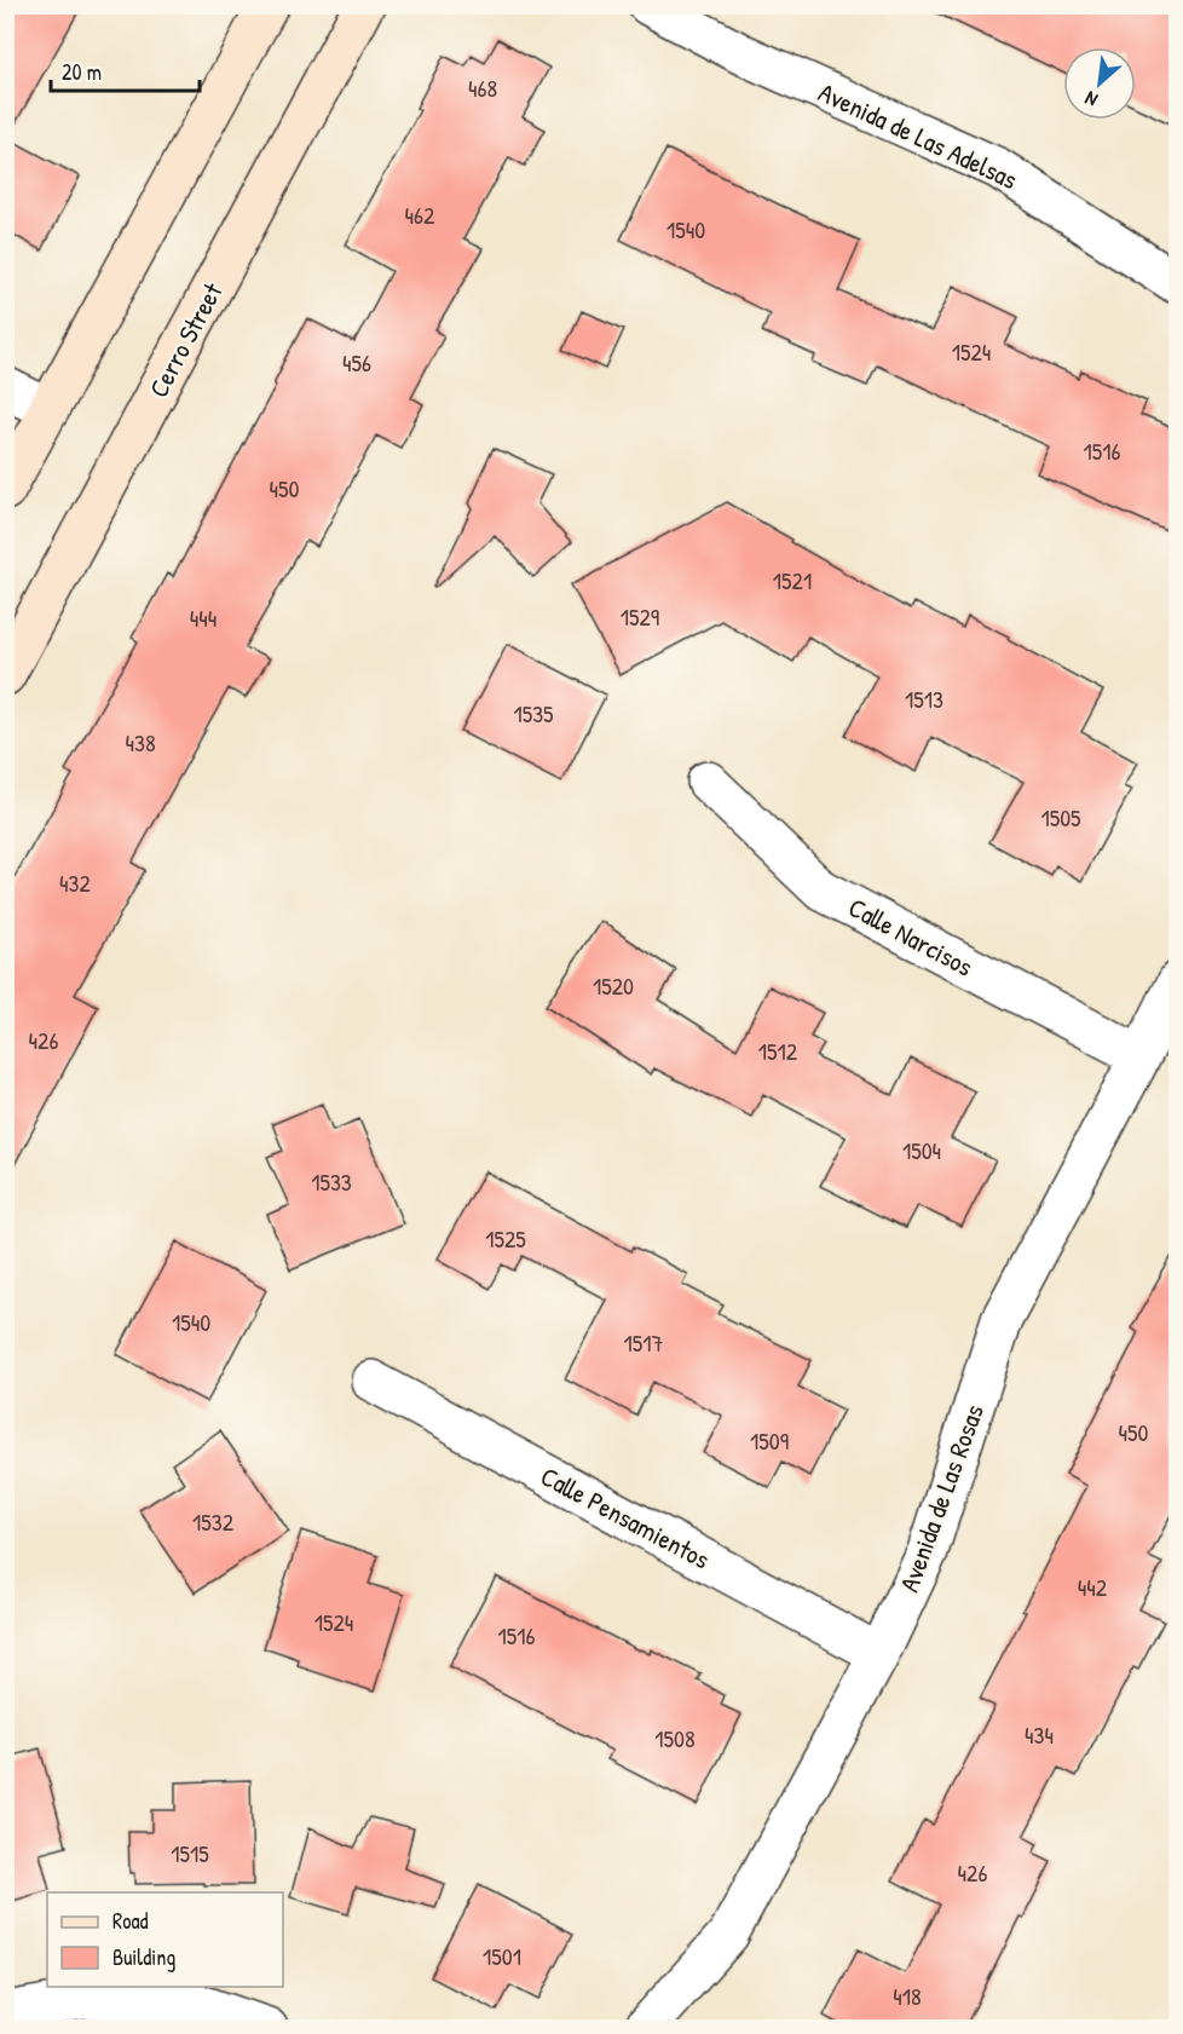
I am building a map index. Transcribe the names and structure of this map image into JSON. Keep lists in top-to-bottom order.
{
  "streets": {
    "street": [
      "Avenida de Las Adelsas",
      "Cerro Street",
      "Calle Narcisos",
      "Avenida de Las Rosas",
      "Calle Pensamientos"
    ]
  },
  "crossings": [
    ["Calle Narcisos", "Avenida de Las Rosas"],
    ["Avenida de Las Rosas", "Calle Pensamientos"]
  ],
  "house_numbers": [
    "468",
    "462",
    "1540",
    "1524",
    "456",
    "1516",
    "450",
    "1521",
    "1529",
    "444",
    "1513",
    "1535",
    "438",
    "1505",
    "432",
    "1520",
    "426",
    "1512",
    "1504",
    "1533",
    "1525",
    "1540",
    "1517",
    "450",
    "1509",
    "1532",
    "442",
    "1524",
    "1516",
    "434",
    "1508",
    "1515",
    "426",
    "1501",
    "418"
  ],
  "legend": ["Road", "Building"],
  "scale_bar": "20 m",
  "north": "bottom left"
}
